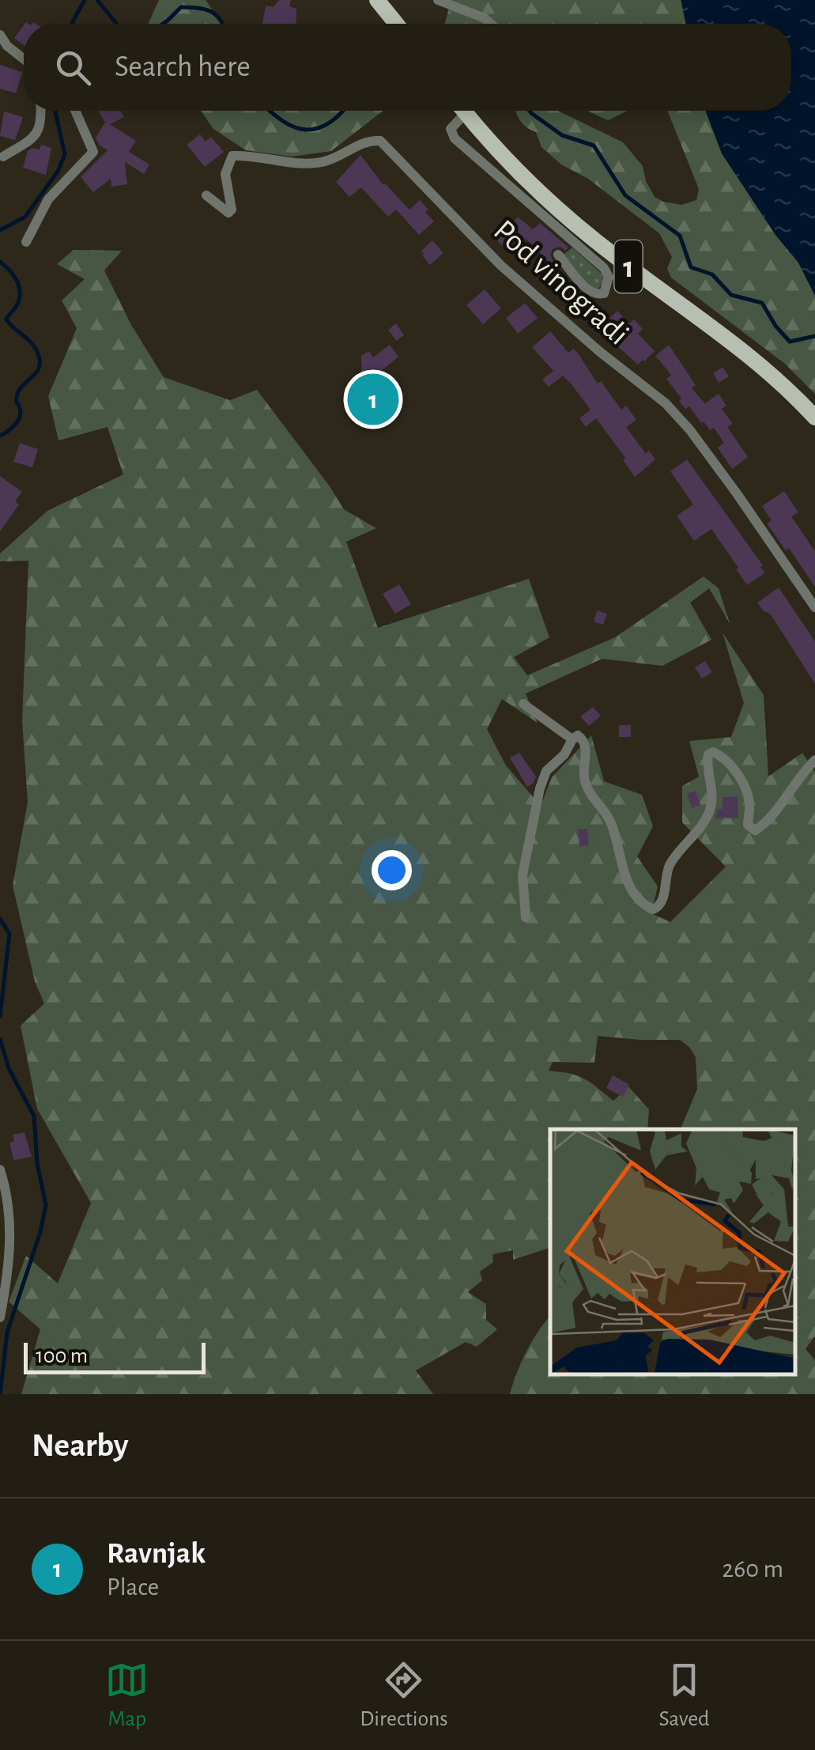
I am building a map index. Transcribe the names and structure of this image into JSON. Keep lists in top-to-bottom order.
{
  "streets": {
    "main road": ["1"],
    "street": ["Pod vinogradi"]
  },
  "scale_bar": "100 m",
  "page": {
    "search": "Search here",
    "pins": "1",
    "scale": "100 m",
    "heading": "Nearby",
    "list": [
      {
        "mark": "1",
        "name": "Ravnjak",
        "note": "Place",
        "value": "260 m"
      }
    ],
    "nav": ["Map", "Directions", "Saved"]
  }
}
